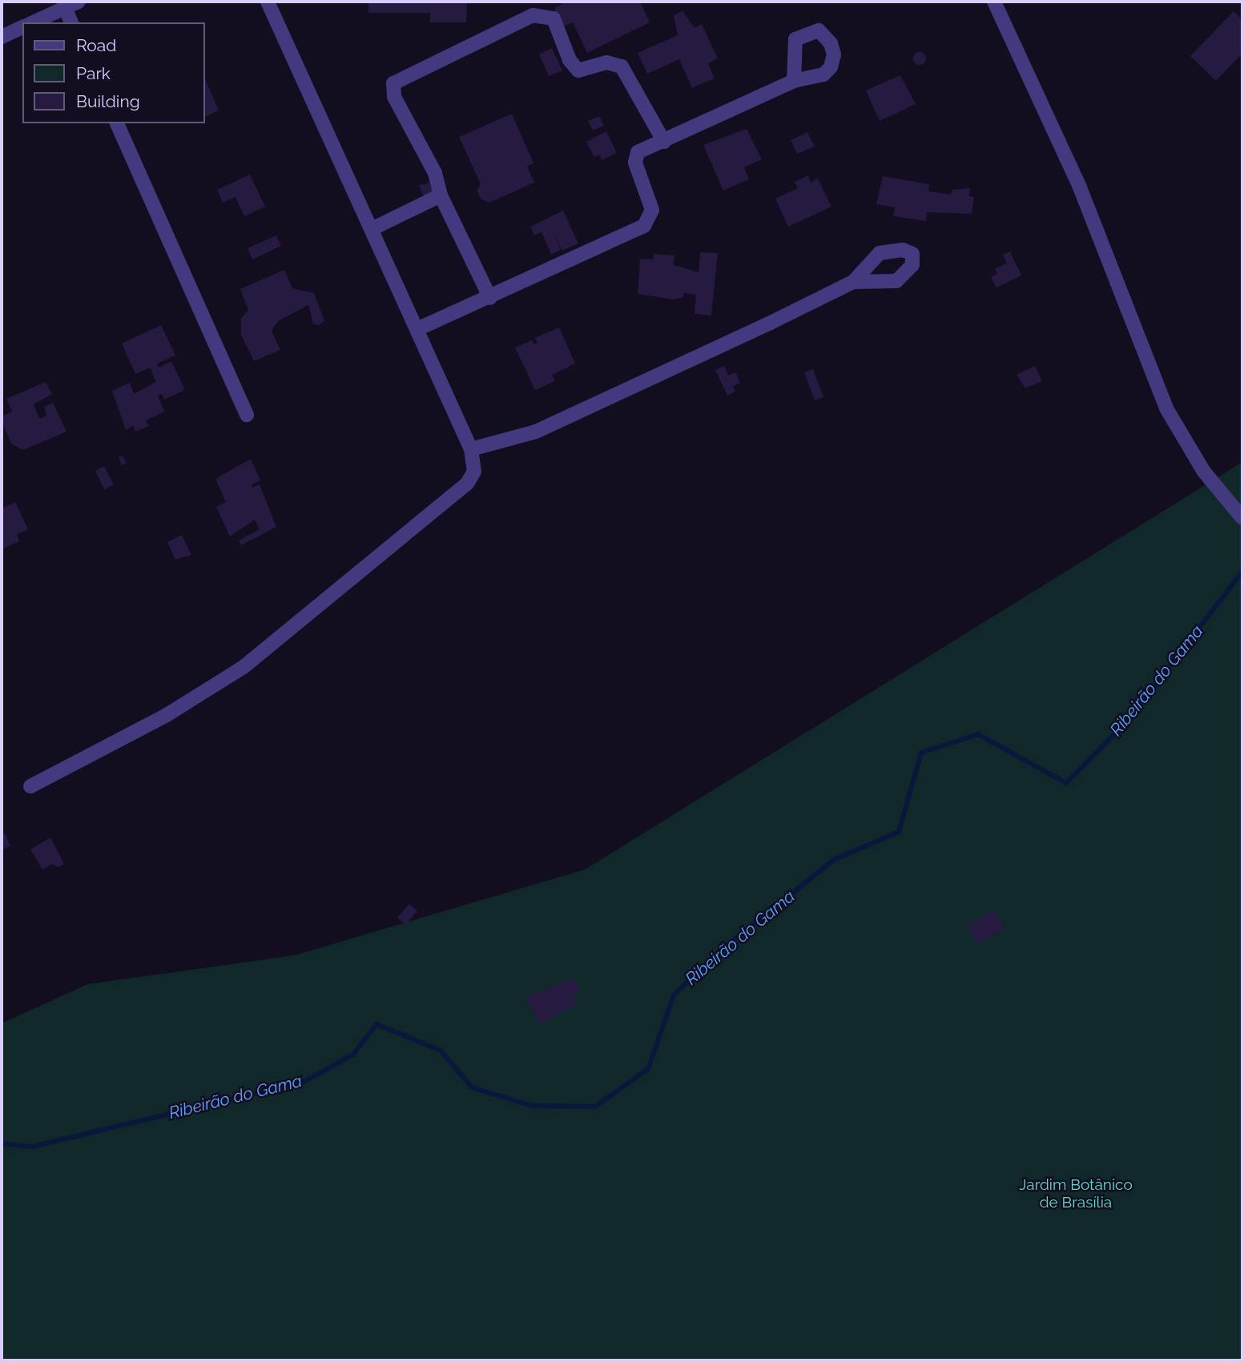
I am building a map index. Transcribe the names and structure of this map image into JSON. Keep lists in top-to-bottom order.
{
  "water": ["Ribeirão do Gama"],
  "parks": ["Jardim Botânico de Brasília"],
  "legend": ["Road", "Park", "Building"]
}
